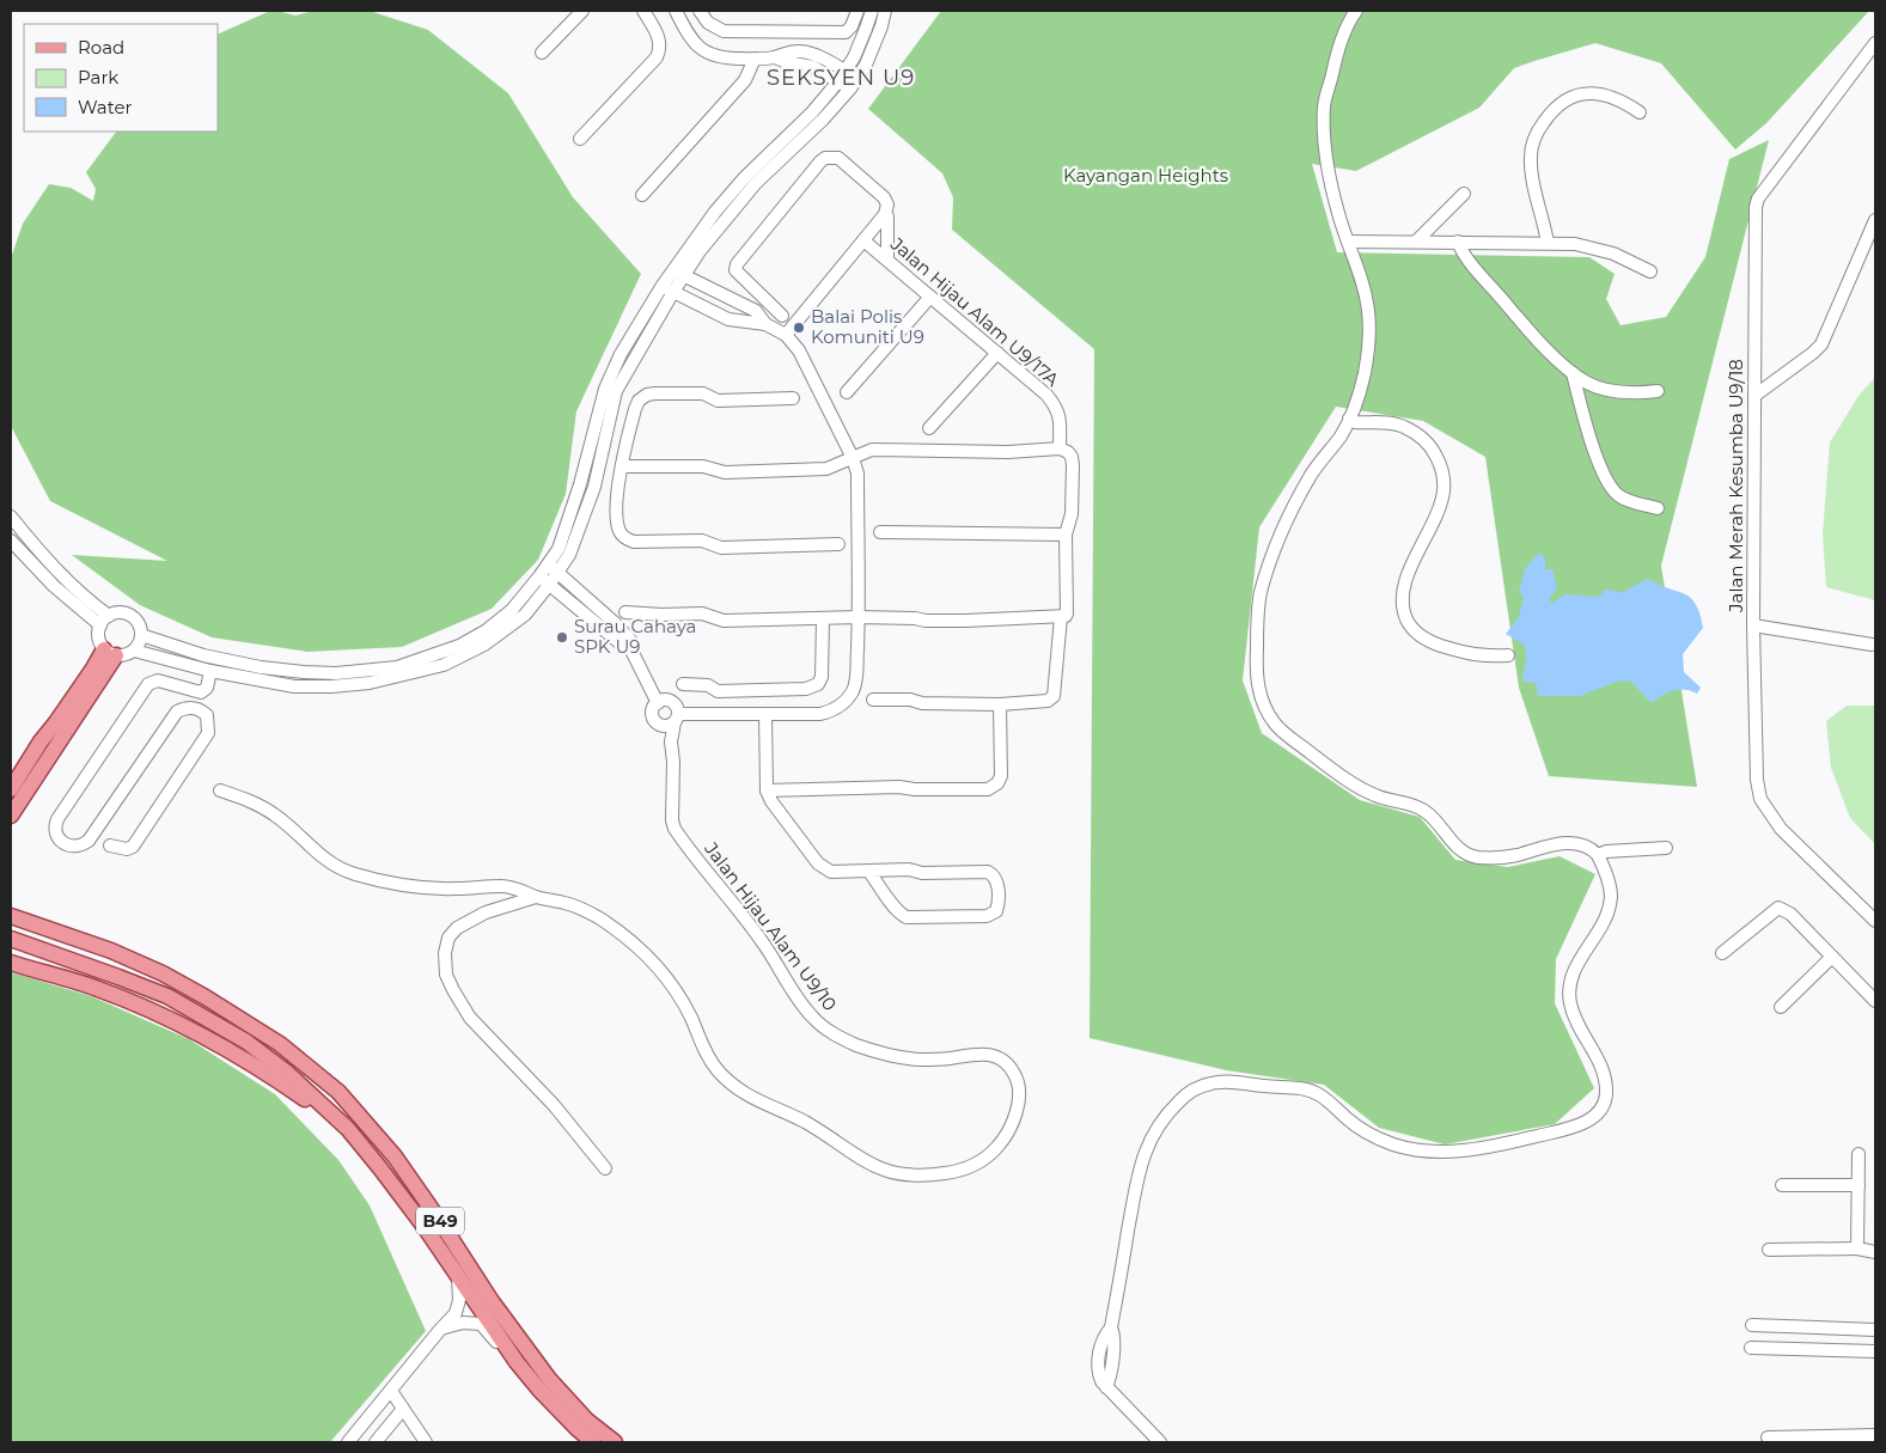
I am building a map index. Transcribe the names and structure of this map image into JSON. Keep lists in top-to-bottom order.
{
  "streets": {
    "main road": ["B49"],
    "street": ["Jalan Hijau Alam U9/17A", "Jalan Merah Kesumba U9/18", "Jalan Hijau Alam U9/10"]
  },
  "districts": ["SEKSYEN U9"],
  "parks": ["Kayangan Heights"],
  "places": ["Balai Polis Komuniti U9", "Surau Cahaya SPK U9"],
  "legend": ["Road", "Park", "Water"]
}
